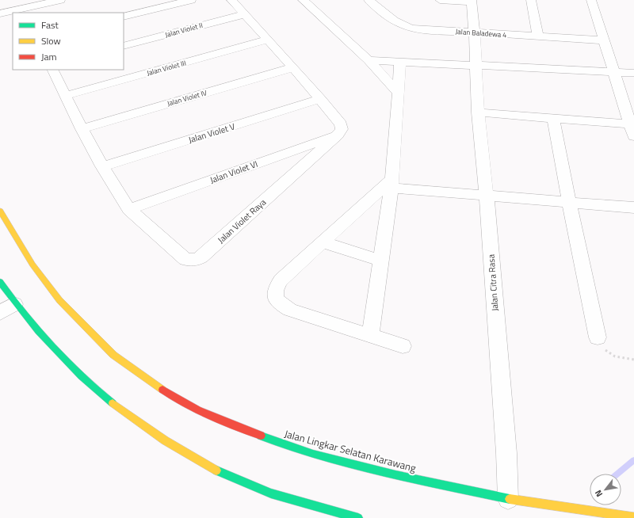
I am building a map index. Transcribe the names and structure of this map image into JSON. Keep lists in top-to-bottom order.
{
  "streets": {
    "main road": ["Jalan Lingkar Selatan Karawang"],
    "street": [
      "Jalan Violet II",
      "Jalan Baladewa 4",
      "Jalan Violet III",
      "Jalan Violet IV",
      "Jalan Violet V",
      "Jalan Violet VI",
      "Jalan Violet Raya",
      "Jalan Citra Rasa"
    ]
  },
  "crossings": [
    ["Jalan Baladewa 4", "Jalan Citra Rasa"],
    ["Jalan Violet III", "Jalan Violet Raya"],
    ["Jalan Violet IV", "Jalan Violet Raya"],
    ["Jalan Violet V", "Jalan Violet Raya"],
    ["Jalan Violet VI", "Jalan Violet Raya"],
    ["Jalan Citra Rasa", "Jalan Lingkar Selatan Karawang"]
  ],
  "legend": ["Fast", "Slow", "Jam"],
  "north": "bottom left"
}
